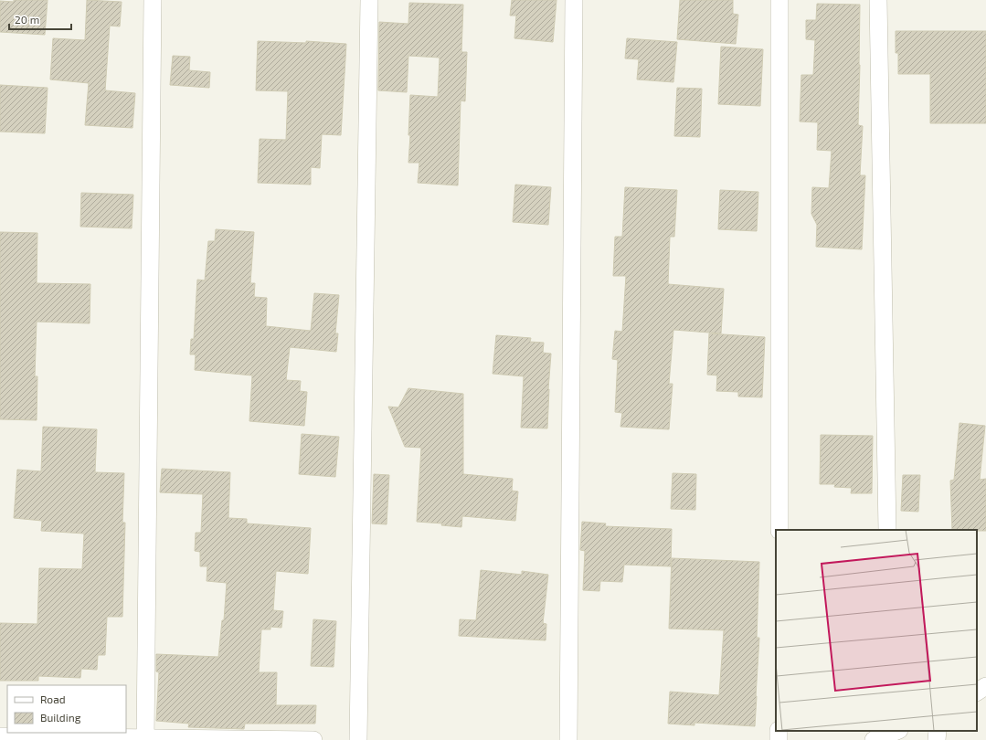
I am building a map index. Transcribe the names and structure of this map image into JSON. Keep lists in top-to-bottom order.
{
  "legend": ["Road", "Building"],
  "scale_bar": "20 m"
}
